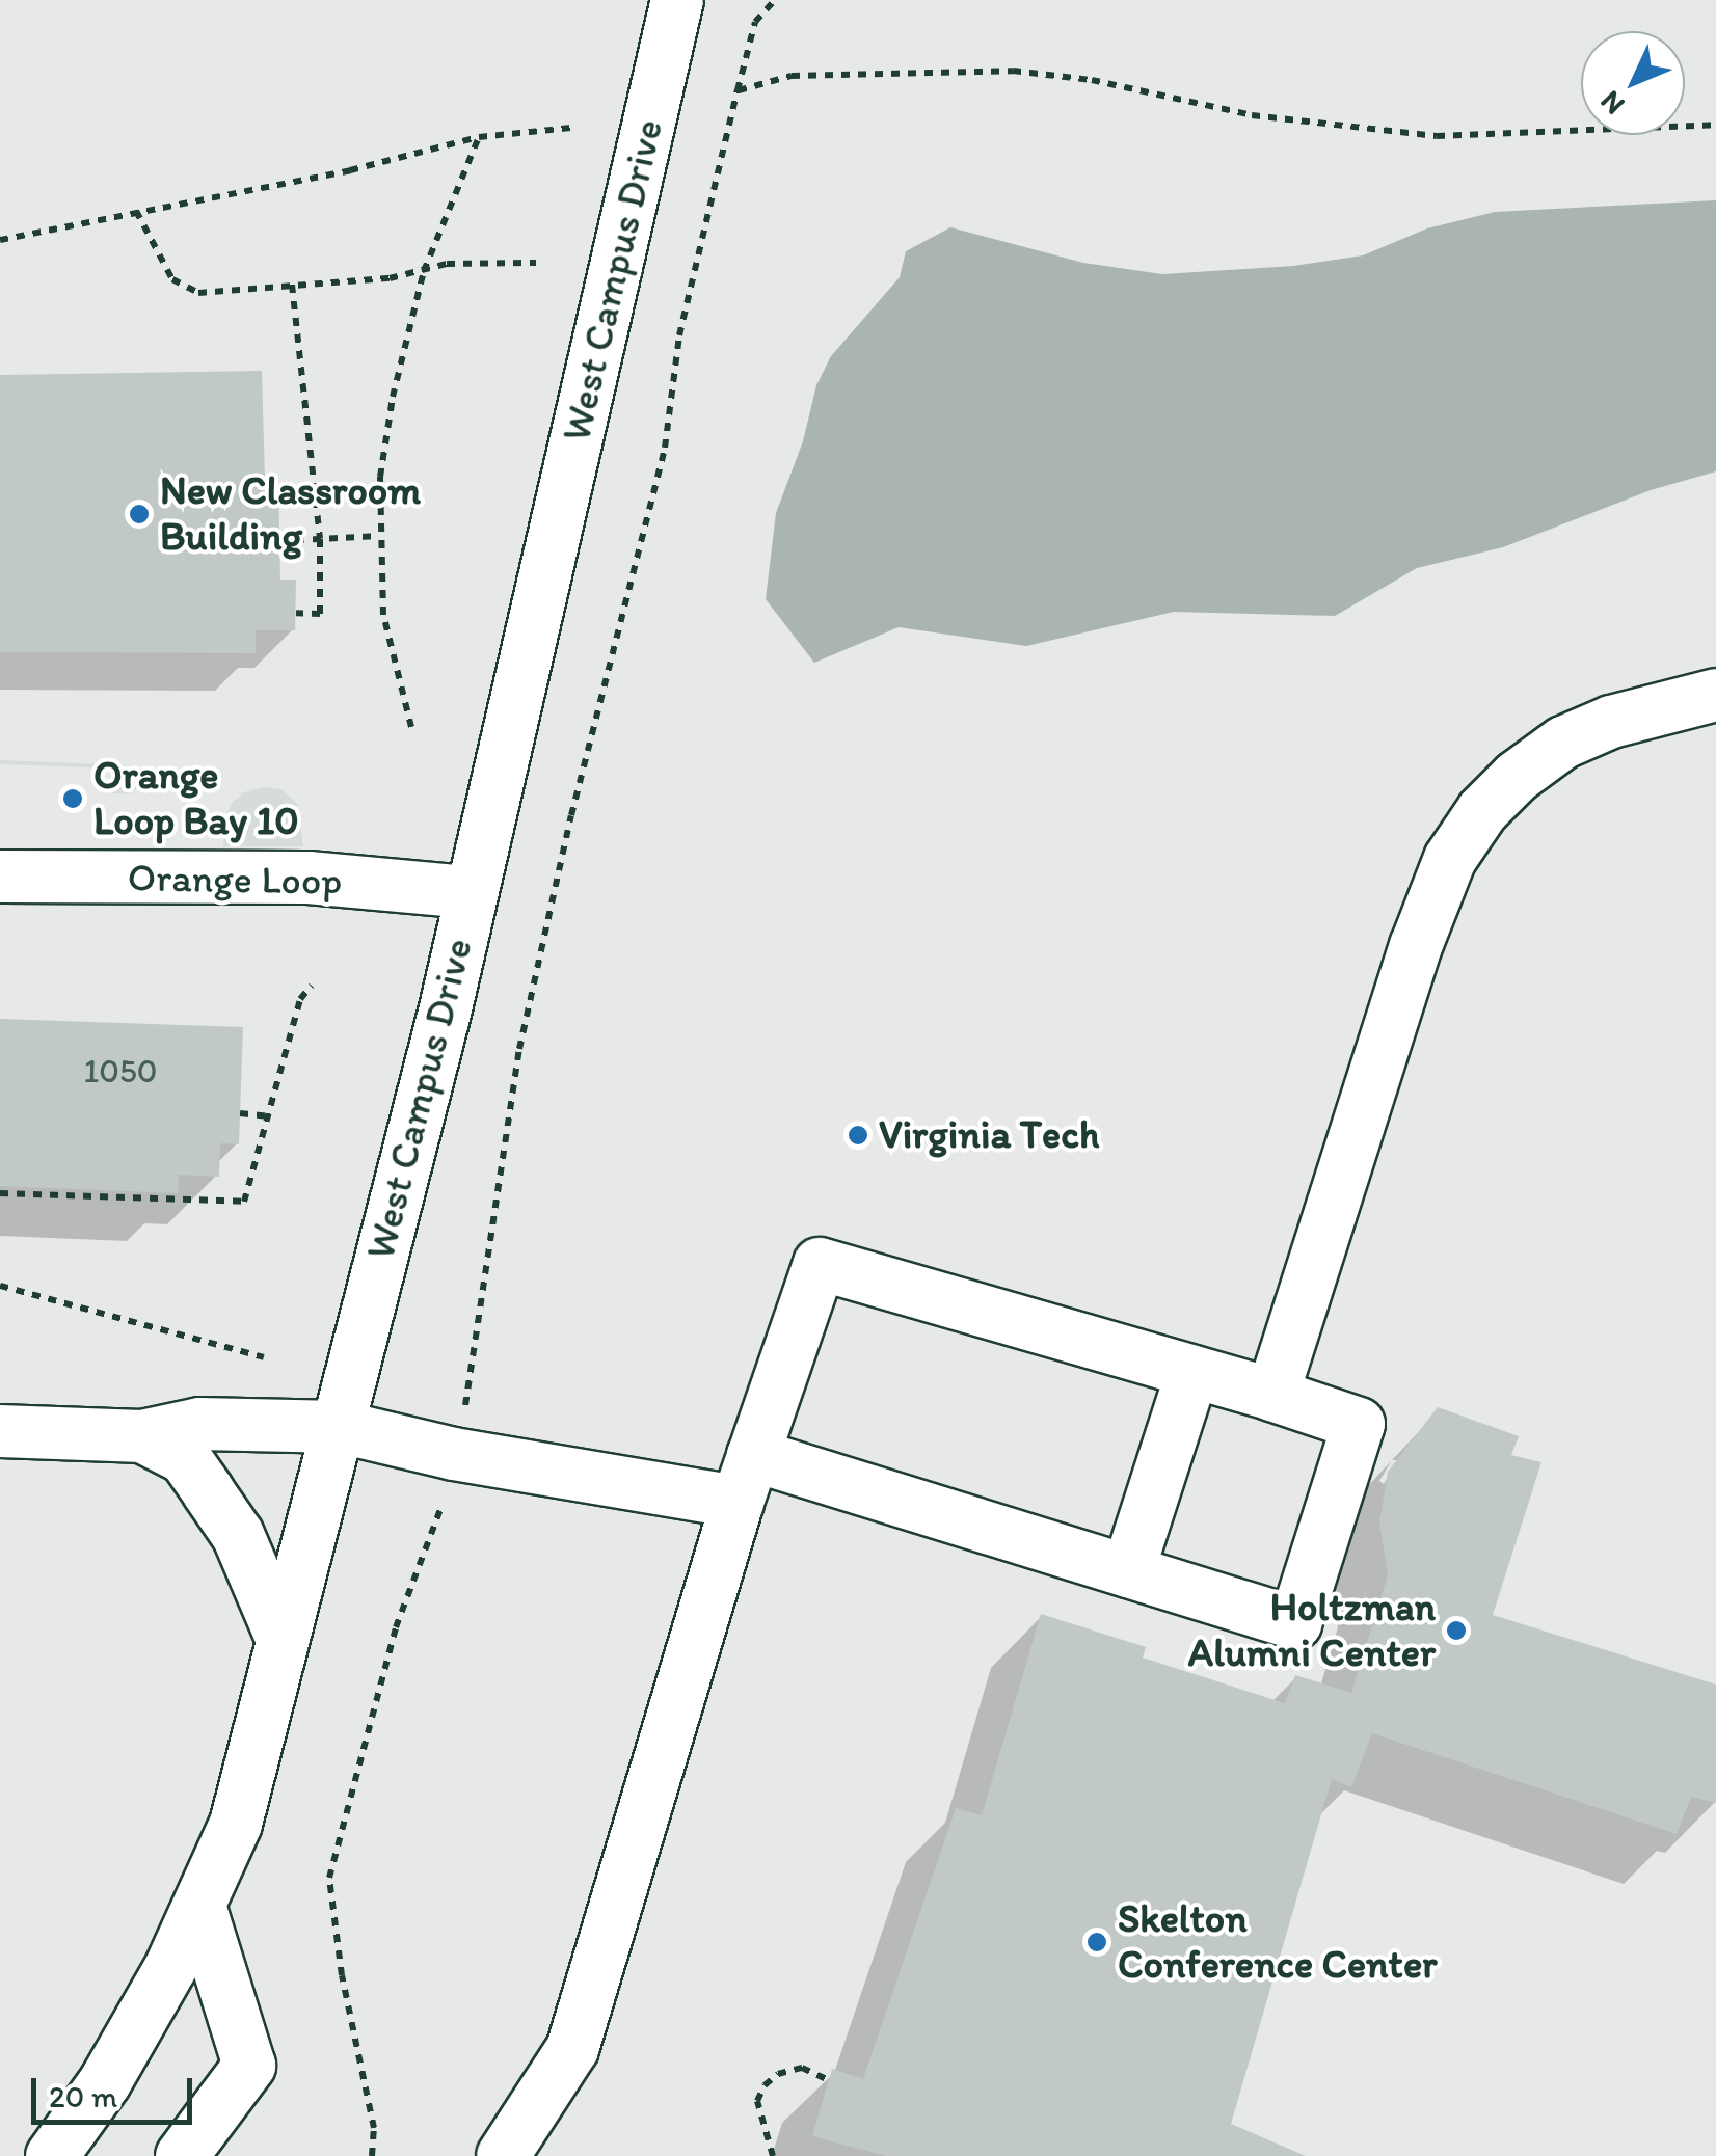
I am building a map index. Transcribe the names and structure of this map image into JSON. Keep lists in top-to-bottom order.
{
  "streets": {
    "street": ["West Campus Drive", "Orange Loop"]
  },
  "crossings": [
    ["West Campus Drive", "Orange Loop"]
  ],
  "places": [
    "New Classroom Building",
    "Orange Loop Bay 10",
    "Virginia Tech",
    "Holtzman Alumni Center",
    "Skelton Conference Center"
  ],
  "house_numbers": ["1050"],
  "scale_bar": "20 m",
  "north": "bottom left"
}
